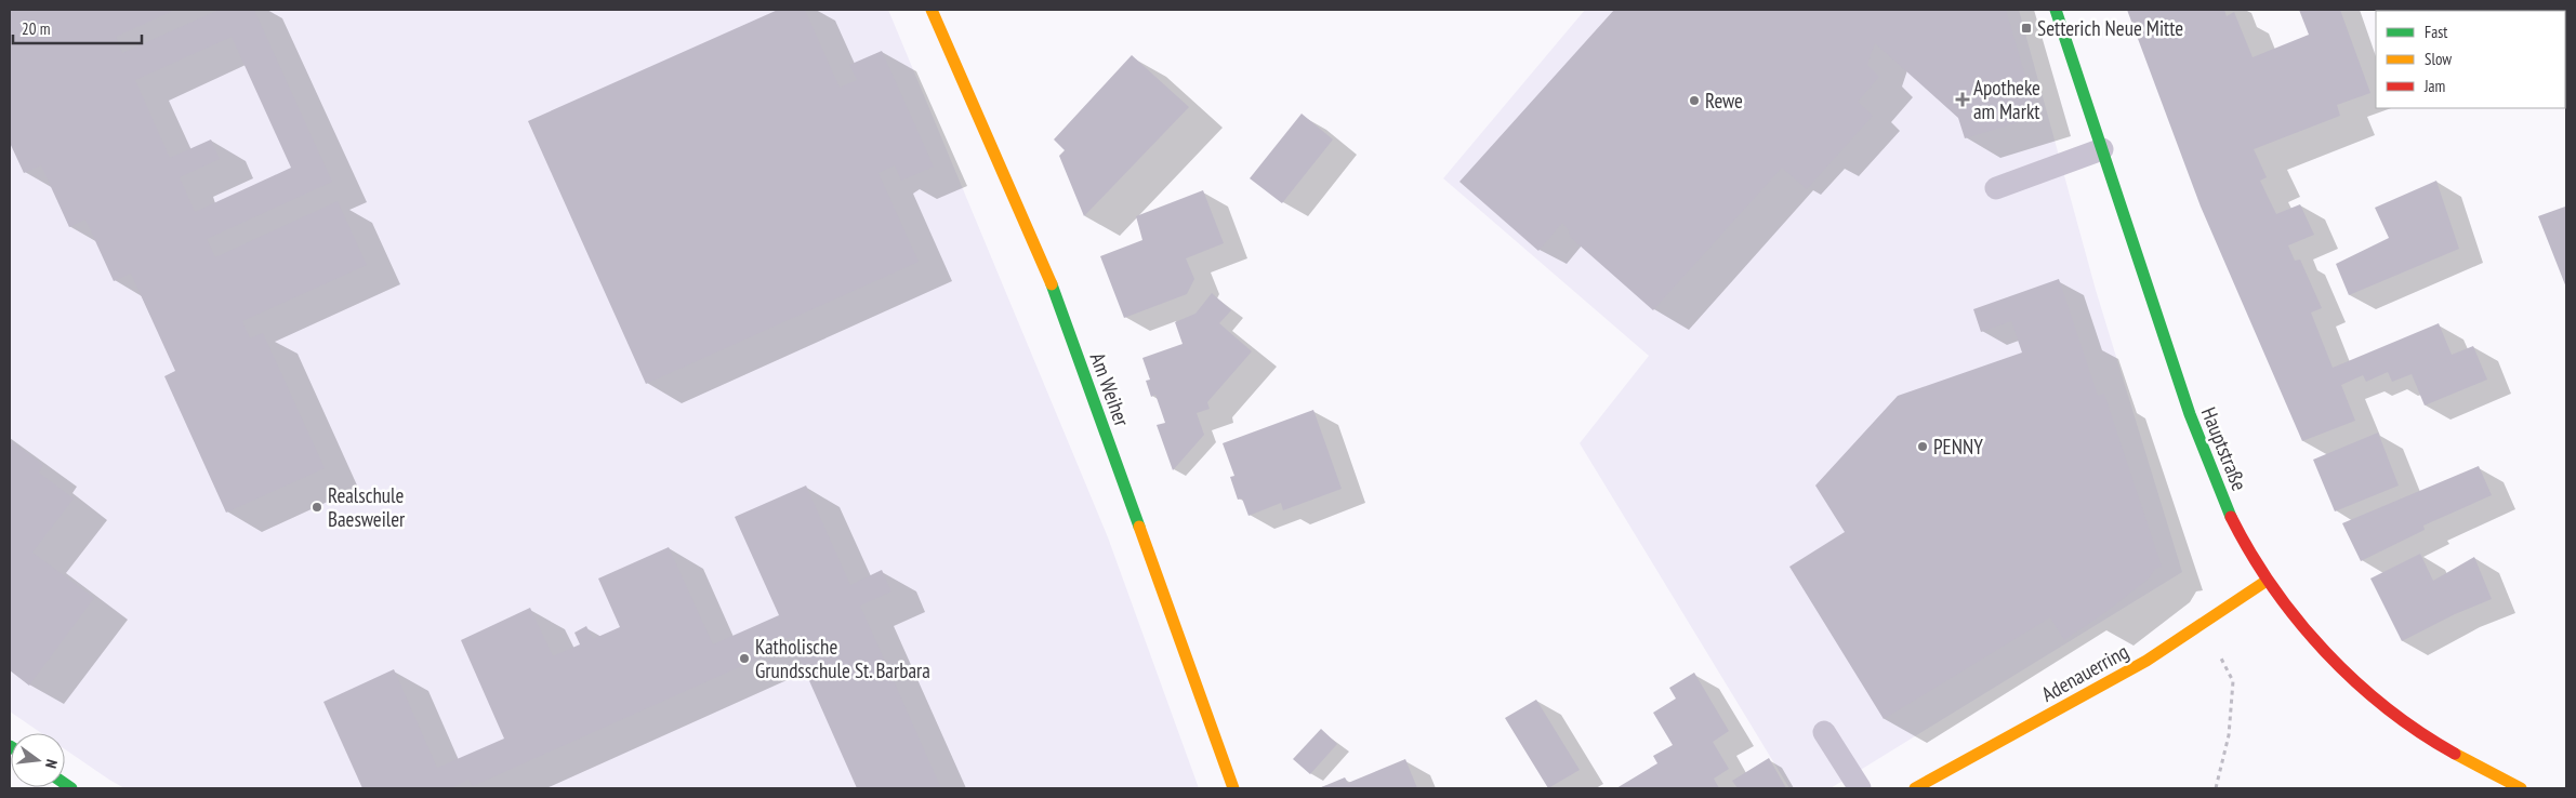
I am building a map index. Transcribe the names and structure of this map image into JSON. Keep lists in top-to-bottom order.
{
  "streets": {
    "street": ["Am Weiher", "Hauptstraße", "Adenauerring"]
  },
  "crossings": [
    ["Hauptstraße", "Adenauerring"]
  ],
  "places": {
    "transit": ["Setterich Neue Mitte"],
    "health": ["Apotheke am Markt"],
    "other": [
      "Rewe",
      "PENNY",
      "Realschule Baesweiler",
      "Katholische Grundsschule St. Barbara"
    ]
  },
  "legend": ["Fast", "Slow", "Jam"],
  "scale_bar": "20 m",
  "north": "right"
}
